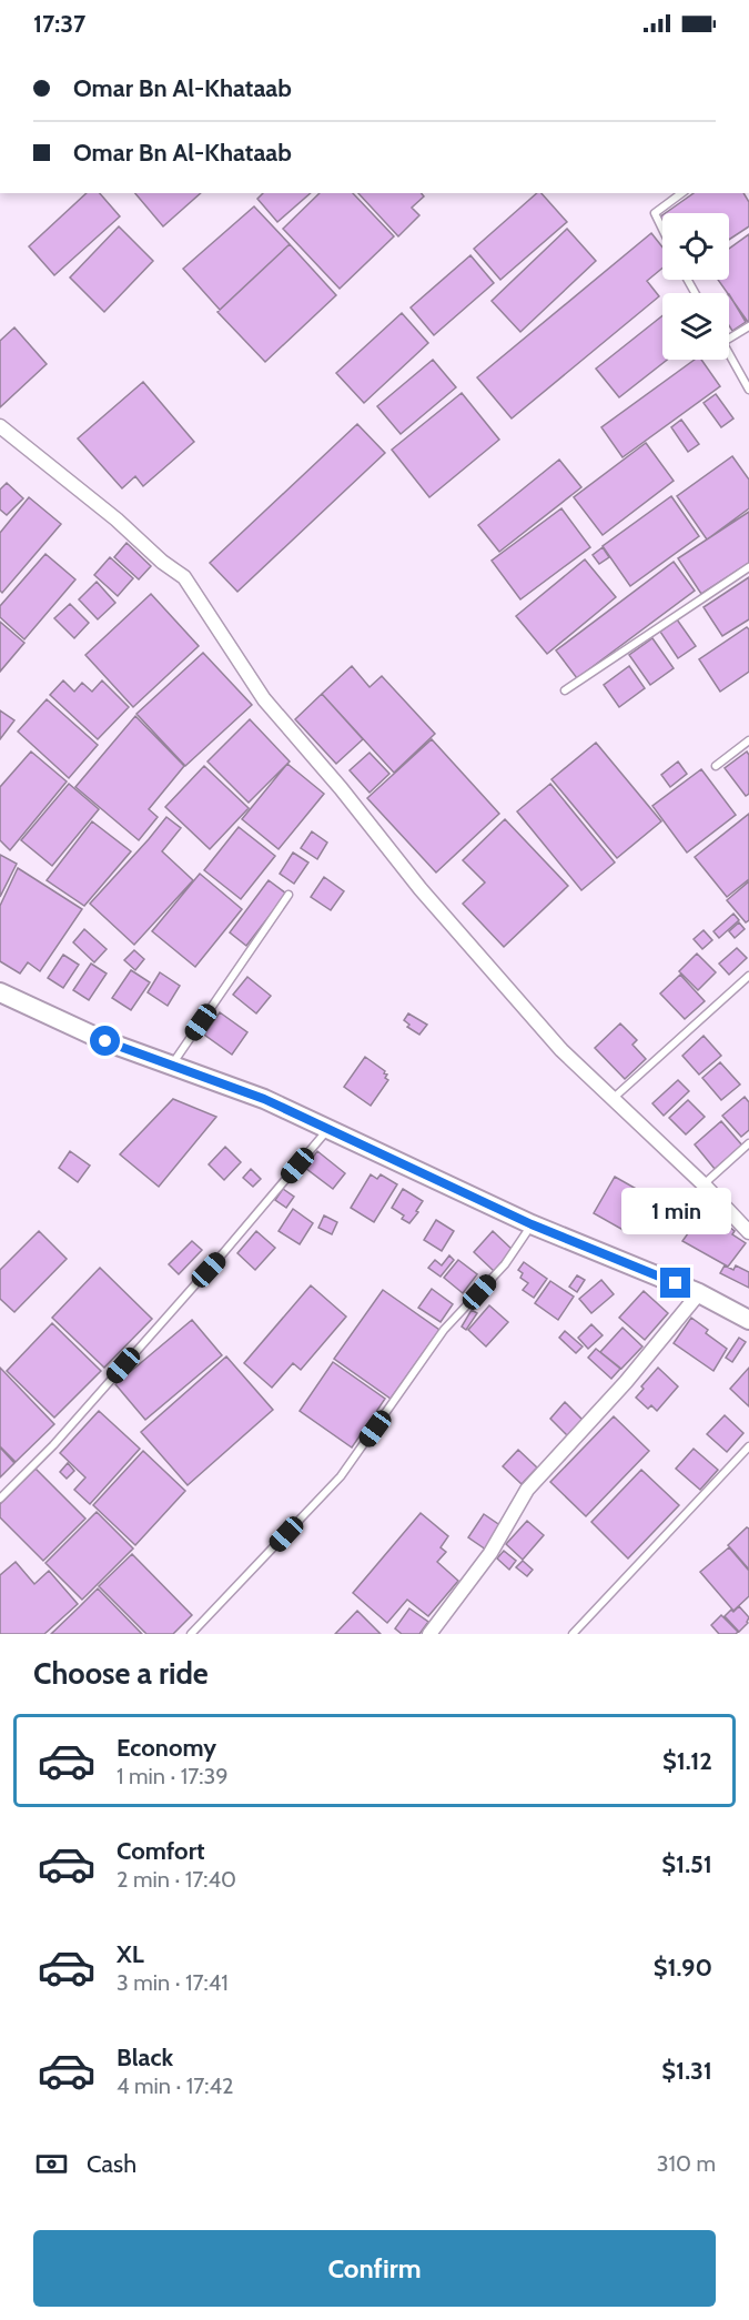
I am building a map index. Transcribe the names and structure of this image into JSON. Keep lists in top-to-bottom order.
{
  "page": {
    "status": "17:37",
    "banner": ["Omar Bn Al-Khataab", "Omar Bn Al-Khataab"],
    "bubble": "1 min",
    "heading": "Choose a ride",
    "list": [
      {
        "name": "Economy",
        "note": "1 min · 17:39",
        "value": "$1.12"
      },
      {
        "name": "Comfort",
        "note": "2 min · 17:40",
        "value": "$1.51"
      },
      {
        "name": "XL",
        "note": "3 min · 17:41",
        "value": "$1.90"
      },
      {
        "name": "Black",
        "note": "4 min · 17:42",
        "value": "$1.31"
      }
    ],
    "pay": ["Cash", "310 m"],
    "buttons": "Confirm"
  }
}
